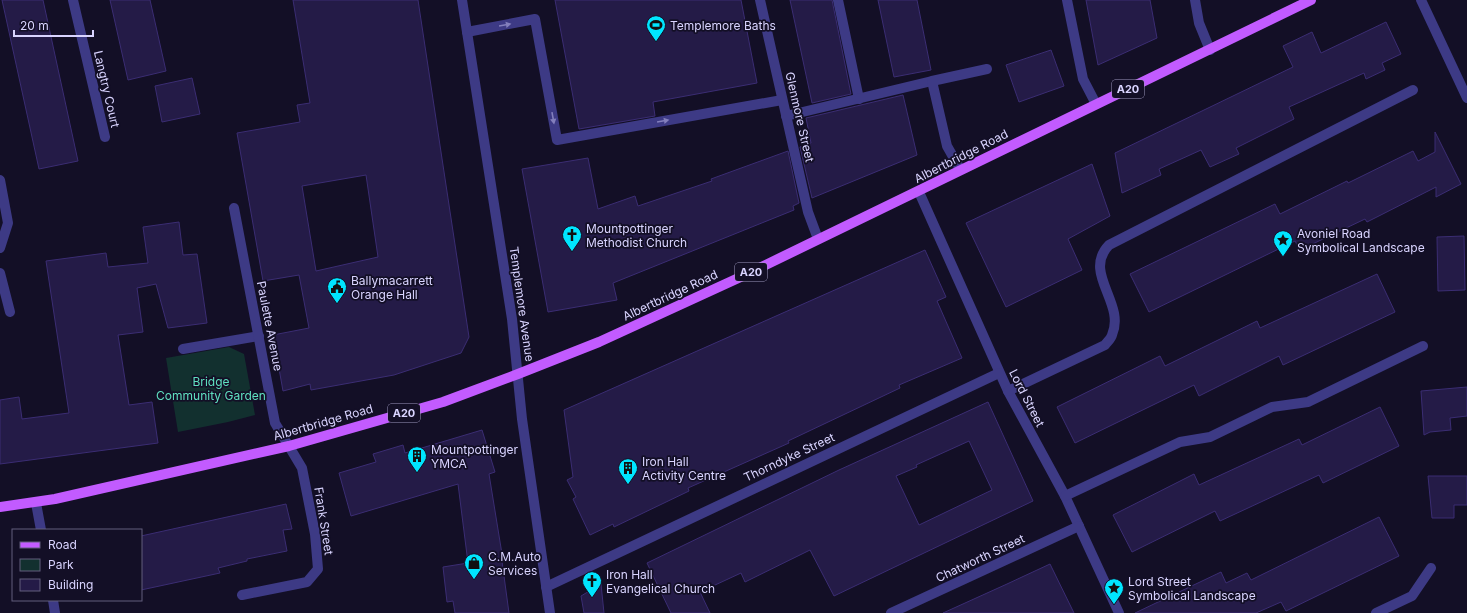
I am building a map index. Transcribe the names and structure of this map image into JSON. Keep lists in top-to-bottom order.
{
  "streets": {
    "main road": ["A20", "Albertbridge Road"],
    "street": [
      "Langtry Court",
      "Glenmore Street",
      "Templemore Avenue",
      "Paulette Avenue",
      "Lord Street",
      "Thorndyke Street",
      "Frank Street",
      "Chatworth Street"
    ]
  },
  "crossings": [
    ["Glenmore Street", "Albertbridge Road"],
    ["Albertbridge Road", "Templemore Avenue"],
    ["Albertbridge Road", "Paulette Avenue"],
    ["Albertbridge Road", "Lord Street"],
    ["Albertbridge Road", "Frank Street"],
    ["Templemore Avenue", "Thorndyke Street"],
    ["Paulette Avenue", "Frank Street"],
    ["Lord Street", "Thorndyke Street"],
    ["Lord Street", "Chatworth Street"]
  ],
  "parks": ["Bridge Community Garden"],
  "places": {
    "sports": ["Templemore Baths"],
    "church": ["Mountpottinger Methodist Church", "Iron Hall Evangelical Church"],
    "place": ["Avoniel Road Symbolical Landscape", "Lord Street Symbolical Landscape"],
    "public building": ["Ballymacarrett Orange Hall"],
    "building": ["Mountpottinger YMCA", "Iron Hall Activity Centre"],
    "shop": ["C.M.Auto Services"]
  },
  "legend": ["Road", "Park", "Building"],
  "scale_bar": "20 m"
}
